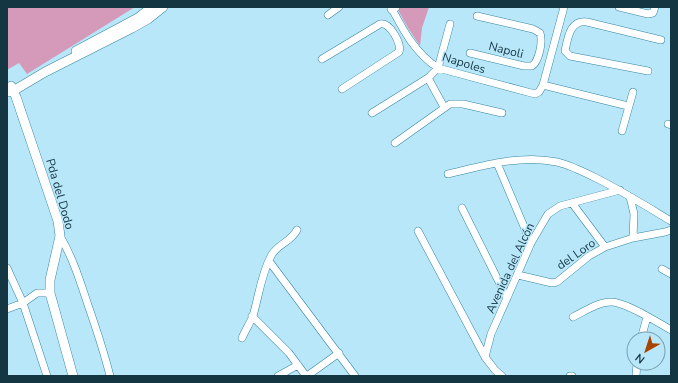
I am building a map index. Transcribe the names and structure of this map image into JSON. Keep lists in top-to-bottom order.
{
  "streets": {
    "street": [
      "Napoli",
      "Napoles",
      "Pda del Dodo",
      "del Loro",
      "Avenida del Alcón"
    ]
  },
  "crossings": [
    ["del Loro", "Avenida del Alcón"]
  ],
  "north": "bottom left"
}
